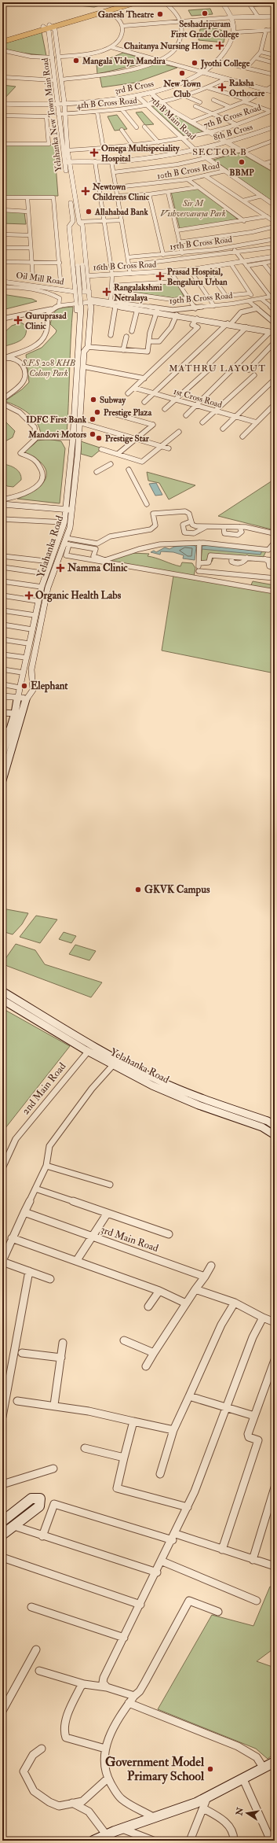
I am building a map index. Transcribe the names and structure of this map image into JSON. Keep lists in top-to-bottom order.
{
  "streets": {
    "main road": [
      "3rd B Cross",
      "Yelahanka New Town Main Road",
      "7th B Main Road",
      "8th B Cross",
      "16th B Cross Road",
      "Oil Mill Road",
      "Yelahanka Road"
    ],
    "street": [
      "4th B Cross Road",
      "7th B Cross Road",
      "10th B Cross Road",
      "15th B Cross Road",
      "19th B Cross Road",
      "1st Cross Road",
      "2nd Main Road",
      "3rd Main Road"
    ]
  },
  "crossings": [
    ["3rd B Cross", "Yelahanka New Town Main Road"],
    ["3rd B Cross", "7th B Main Road"],
    ["4th B Cross Road", "Yelahanka New Town Main Road"],
    ["4th B Cross Road", "7th B Main Road"],
    ["Yelahanka New Town Main Road", "7th B Cross Road"],
    ["Yelahanka New Town Main Road", "8th B Cross"],
    ["Yelahanka New Town Main Road", "16th B Cross Road"],
    ["Yelahanka New Town Main Road", "Oil Mill Road"],
    ["Yelahanka New Town Main Road", "Yelahanka Road"],
    ["7th B Cross Road", "7th B Main Road"],
    ["7th B Main Road", "8th B Cross"],
    ["7th B Main Road", "10th B Cross Road"],
    ["16th B Cross Road", "Yelahanka Road"],
    ["Oil Mill Road", "Yelahanka Road"],
    ["19th B Cross Road", "Yelahanka Road"],
    ["Yelahanka Road", "2nd Main Road"]
  ],
  "districts": ["SECTOR B", "MATHRU LAYOUT"],
  "parks": ["Sir M Vishvesvaraya Park", "S.F.S 208 KHB Colony Park"],
  "places": {
    "other": [
      "Seshadripuram First Grade College",
      "Ganesh Theatre",
      "Mangala Vidya Mandira",
      "Jyothi College",
      "New Town Club",
      "BBMP",
      "Allahabad Bank",
      "Subway",
      "Prestige Plaza",
      "IDFC First Bank",
      "Mandovi Motors",
      "Prestige Star",
      "Elephant",
      "GKVK Campus",
      "Government Model Primary School"
    ],
    "health": [
      "Chaitanya Nursing Home",
      "Raksha Orthocare",
      "Omega Multispeciality Hospital",
      "Newtown Childrens Clinic",
      "Prasad Hospital, Bengaluru Urban",
      "Rangalakshmi Netralaya",
      "Guruprasad Clinic",
      "Namma Clinic",
      "Organic Health Labs"
    ]
  },
  "north": "left"
}
